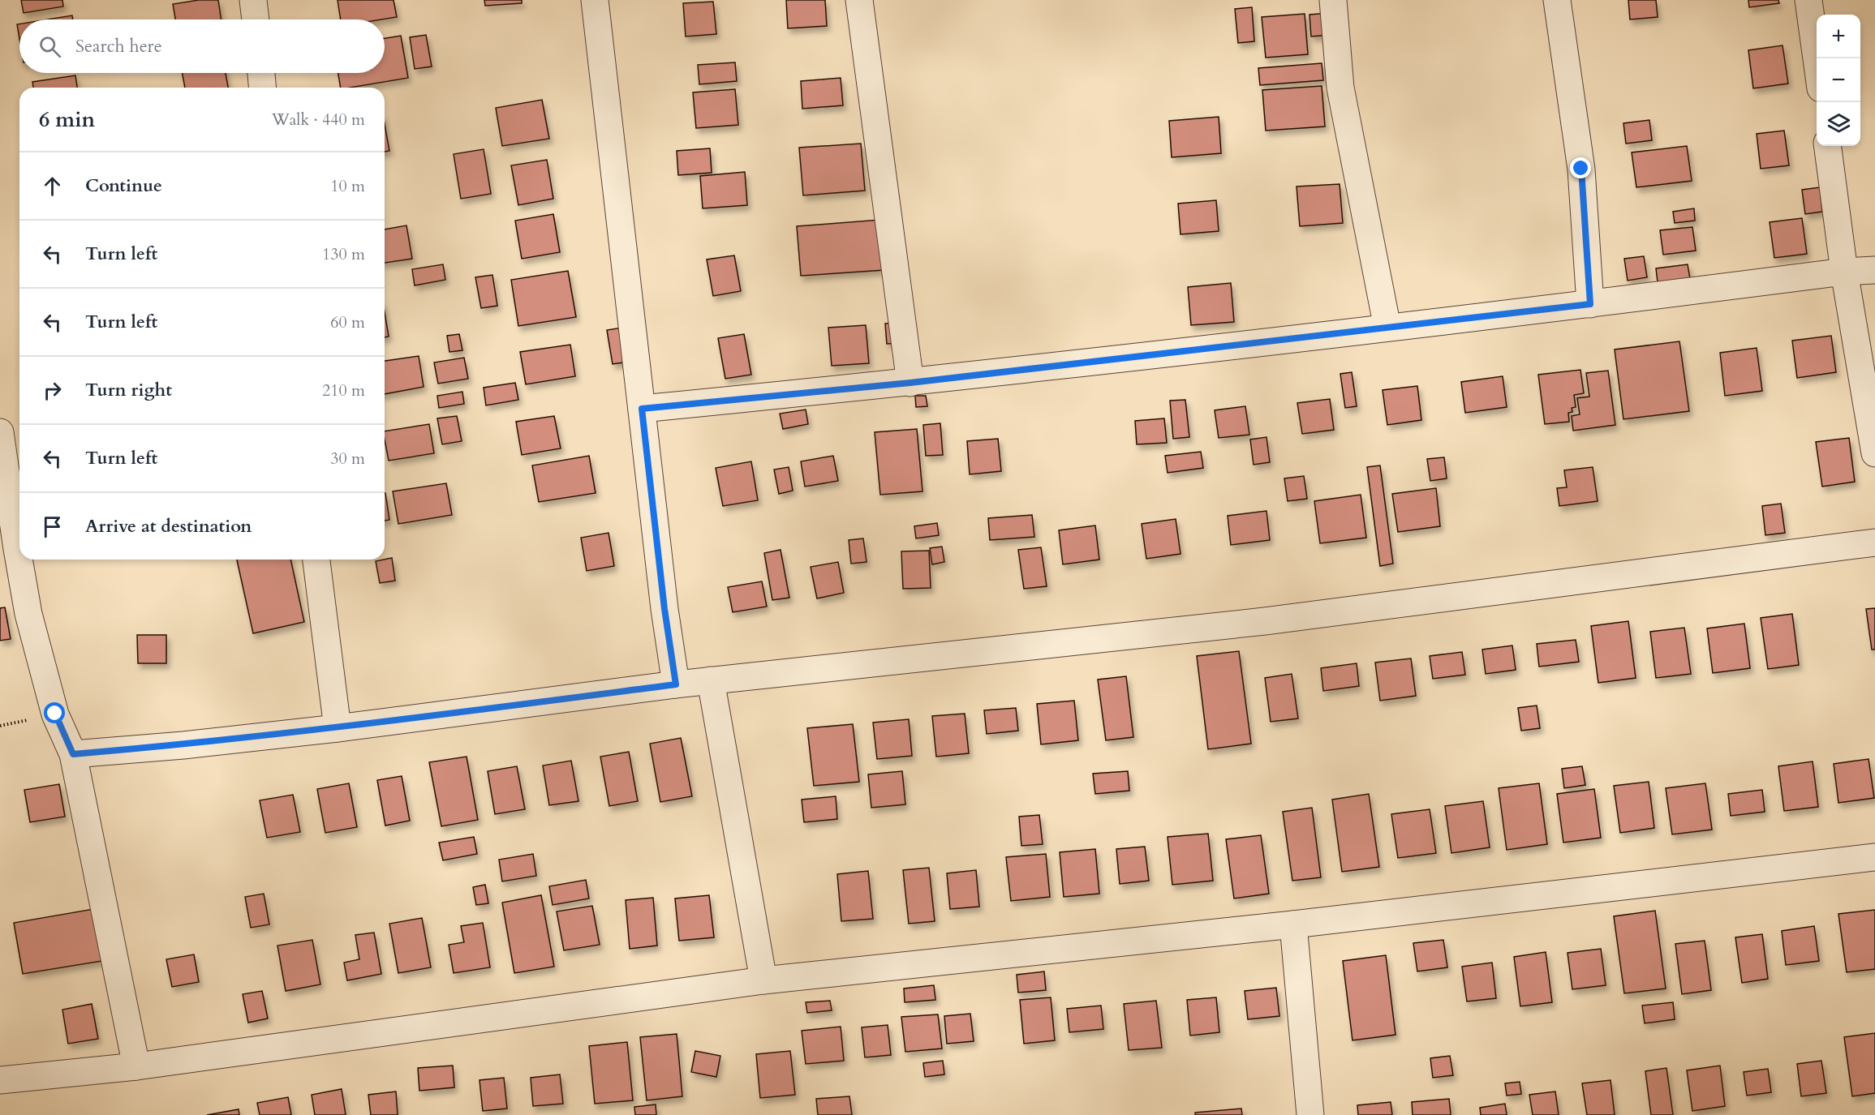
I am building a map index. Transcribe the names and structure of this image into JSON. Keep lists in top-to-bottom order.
{
  "page": {
    "map_buttons": ["+", "−"],
    "search": "Search here",
    "heading": ["6 min", "Walk · 440 m"],
    "list": [
      ["Continue", "10 m"],
      ["Turn left", "130 m"],
      ["Turn left", "60 m"],
      ["Turn right", "210 m"],
      ["Turn left", "30 m"],
      "Arrive at destination"
    ]
  }
}
